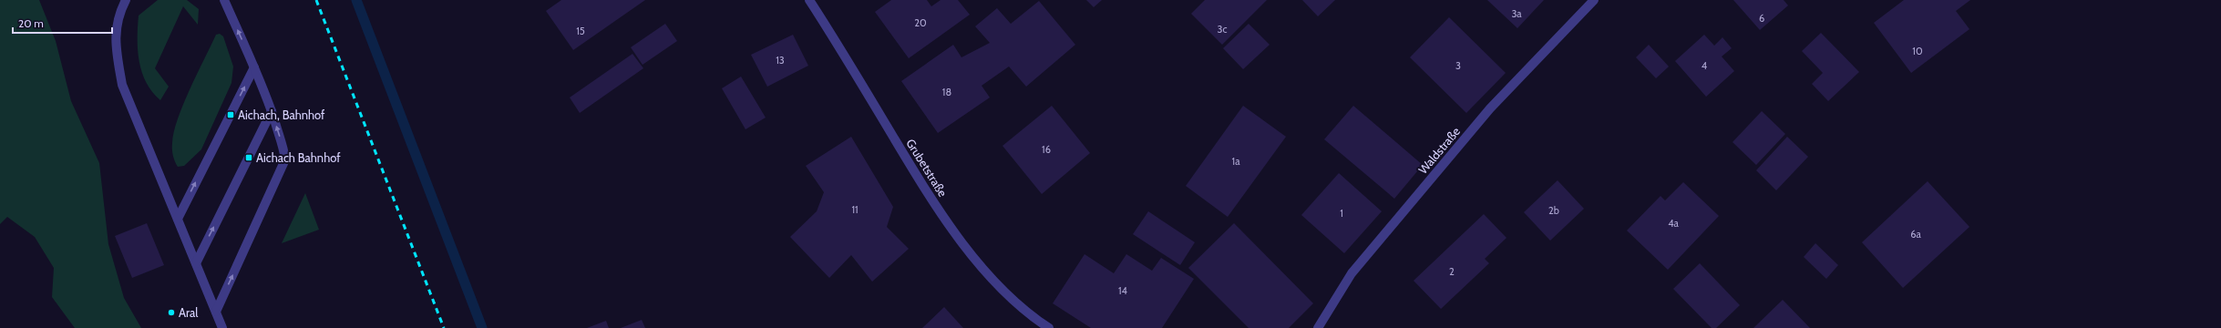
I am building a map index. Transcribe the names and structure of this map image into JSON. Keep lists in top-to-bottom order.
{
  "streets": {
    "street": ["Waldstraße", "Grubetstraße"]
  },
  "places": {
    "transit": ["Aichach, Bahnhof", "Aichach Bahnhof"],
    "other": ["Aral"]
  },
  "house_numbers": [
    "3a",
    "6",
    "20",
    "3c",
    "15",
    "10",
    "13",
    "3",
    "4",
    "18",
    "16",
    "1a",
    "11",
    "2b",
    "1",
    "4a",
    "6a",
    "2",
    "14"
  ],
  "scale_bar": "20 m"
}
